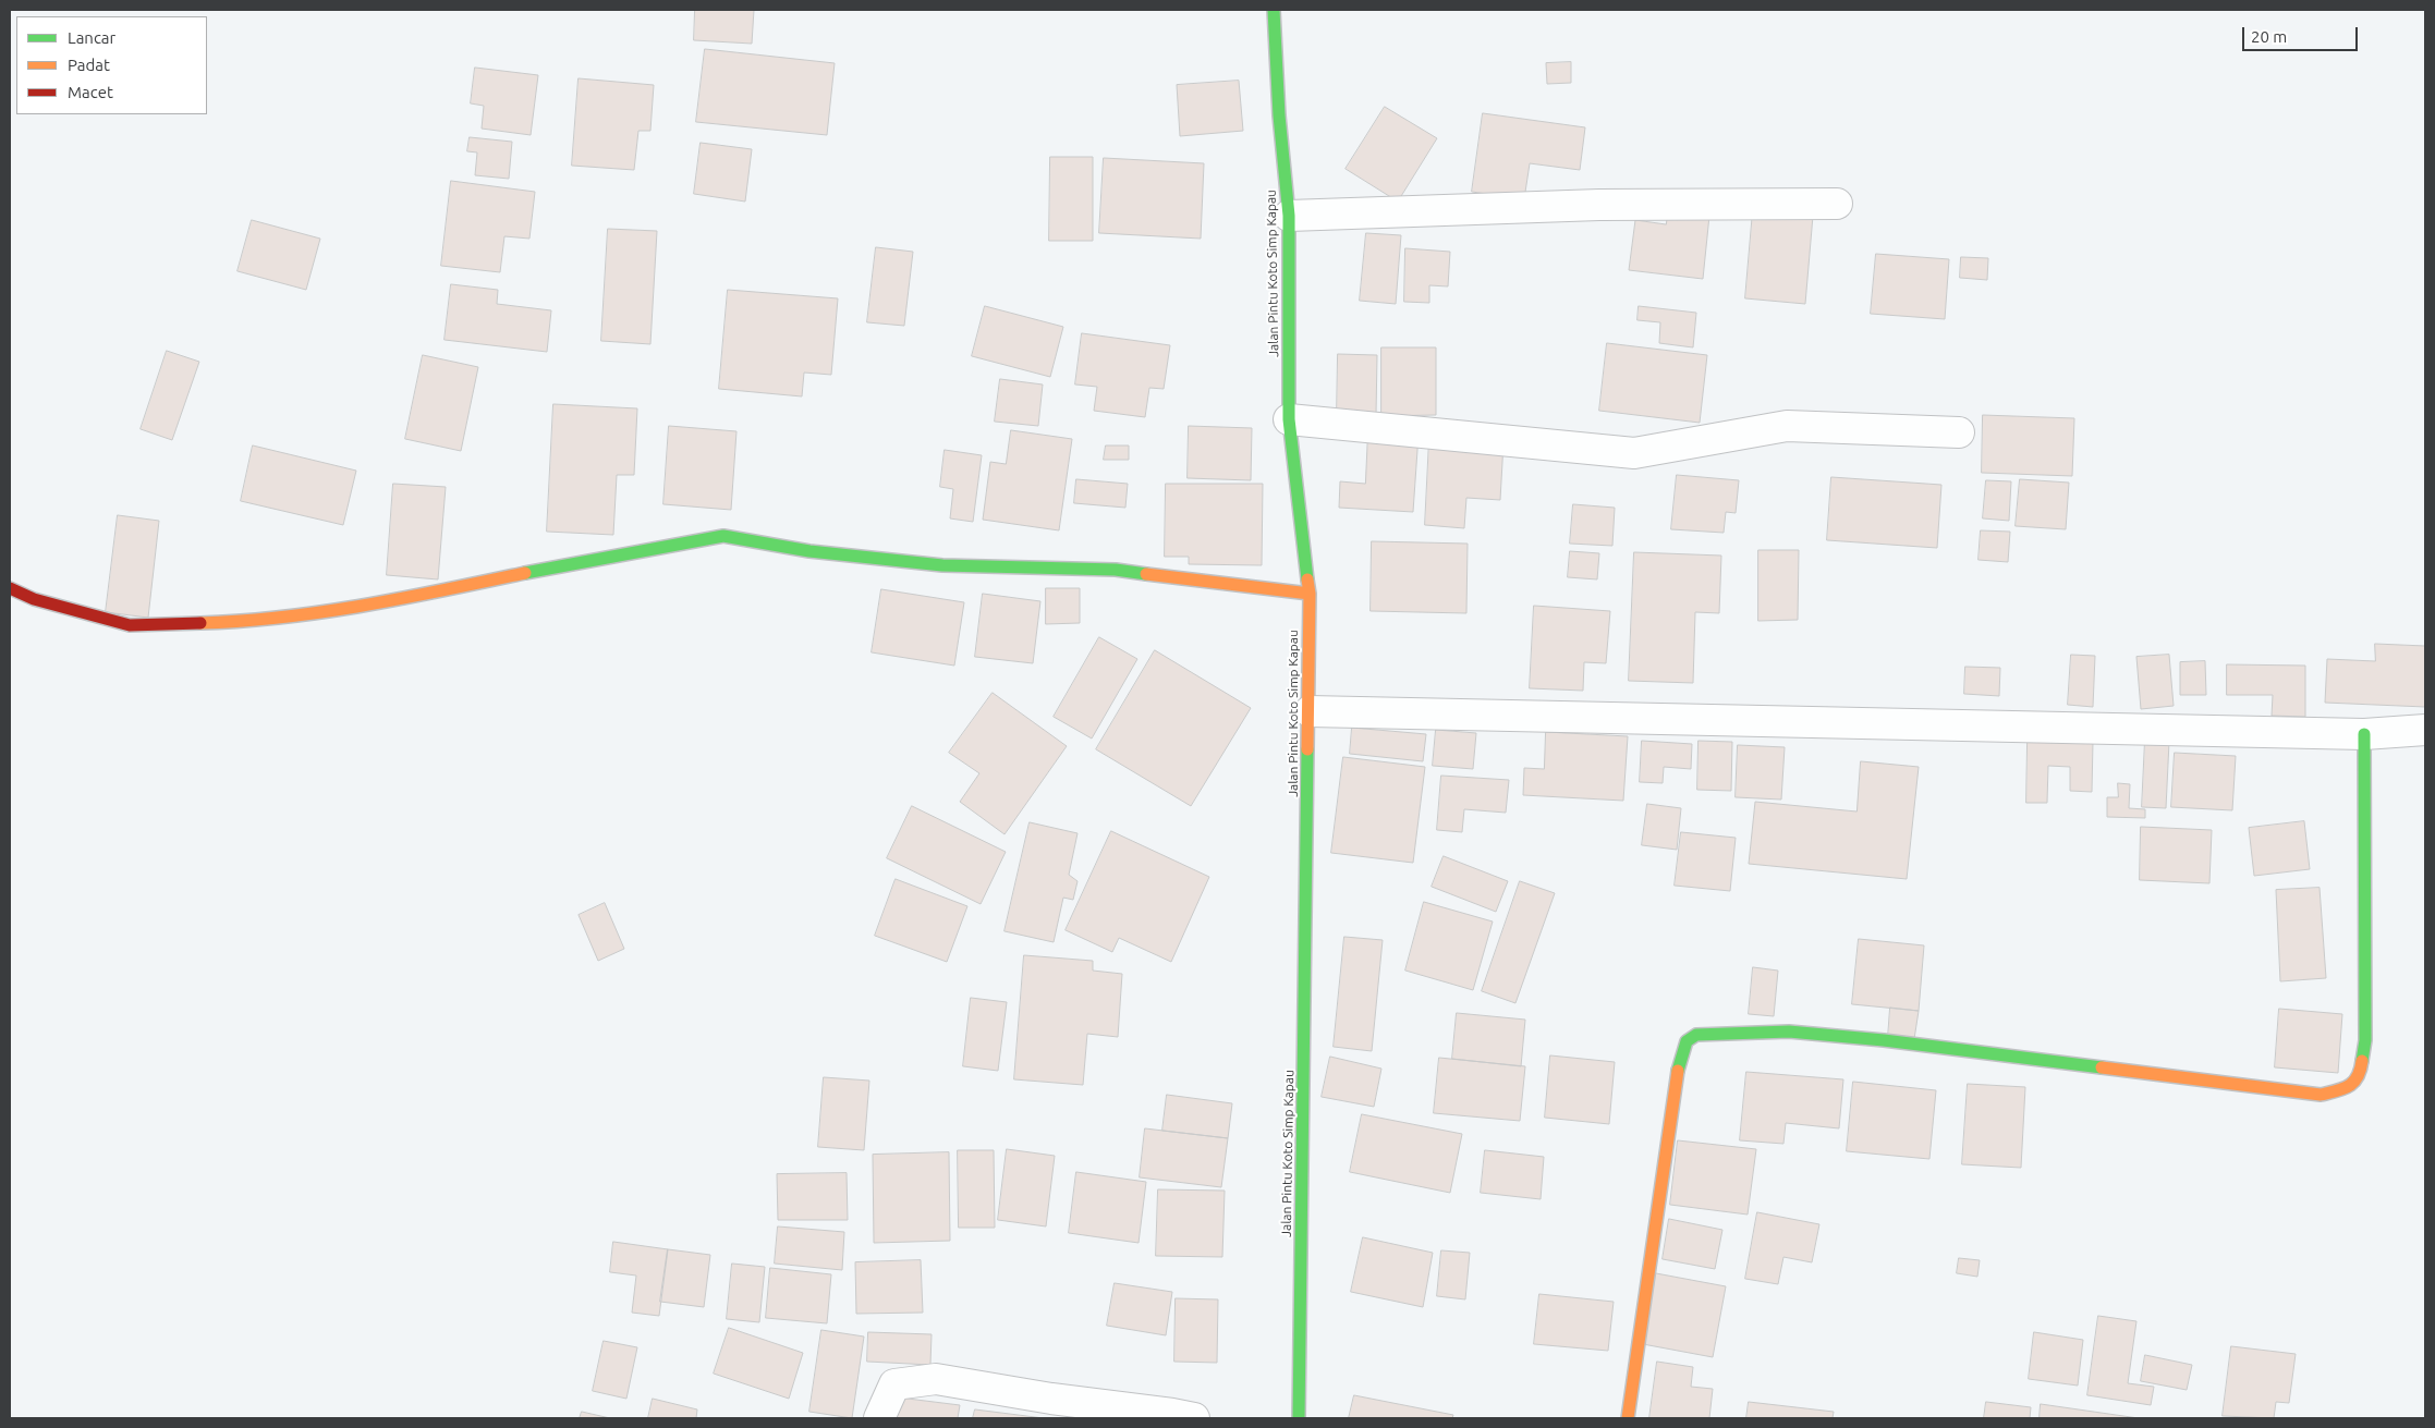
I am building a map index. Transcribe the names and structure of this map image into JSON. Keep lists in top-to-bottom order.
{
  "streets": {
    "street": ["Jalan Pintu Koto Simp Kapau"]
  },
  "legend": ["Lancar", "Padat", "Macet"],
  "scale_bar": "20 m"
}
